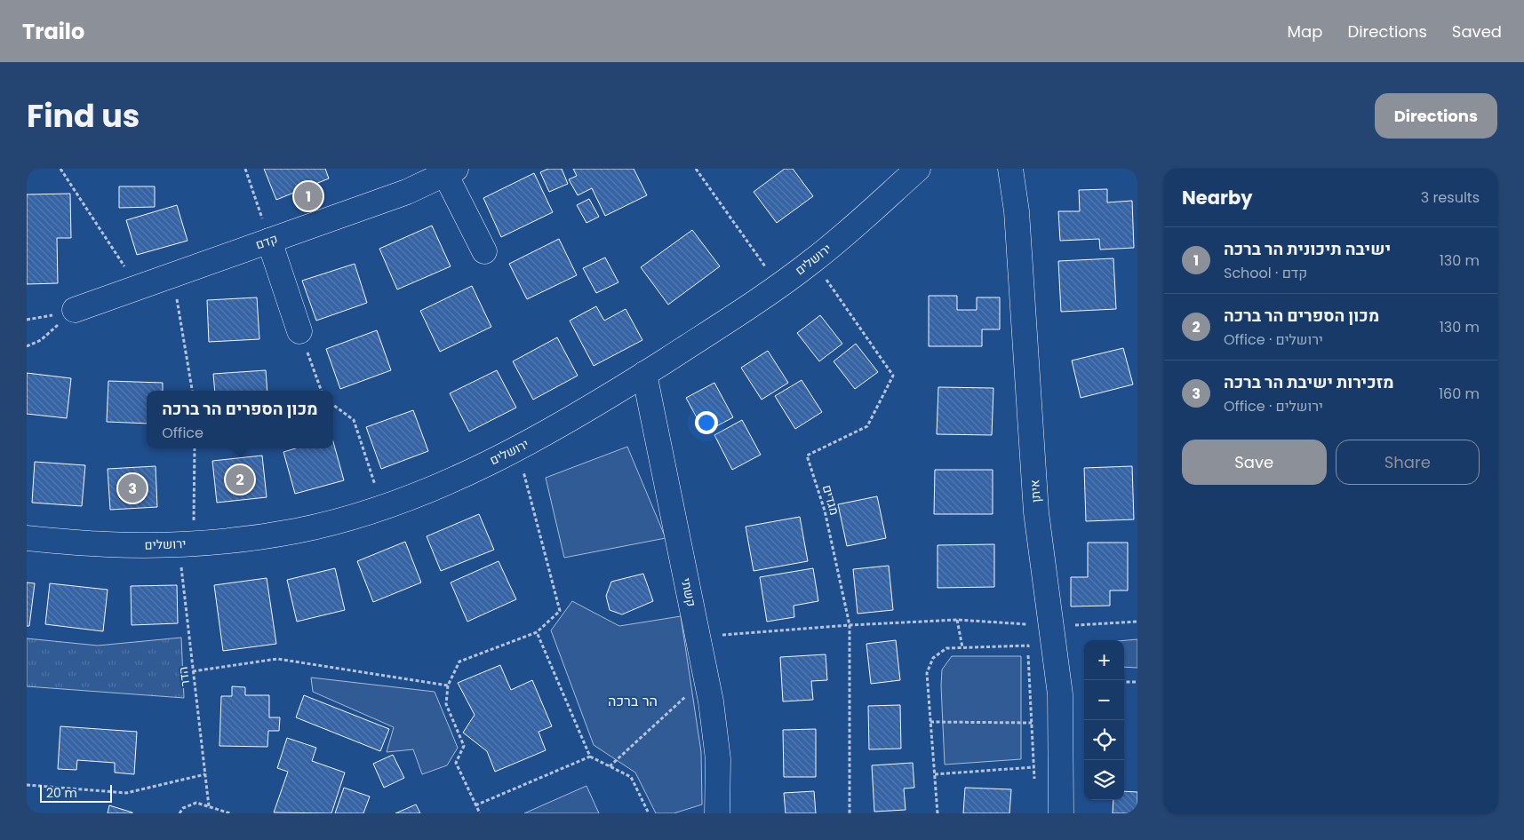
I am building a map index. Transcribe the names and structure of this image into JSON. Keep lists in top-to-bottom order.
{
  "streets": {
    "street": [
      "קדם",
      "ירושלים",
      "איתן",
      "קשתי"
    ],
    "path": ["מגדים", "הדר"]
  },
  "crossings": [
    ["ירושלים", "מגדים"],
    ["ירושלים", "קשתי"],
    ["ירושלים", "הדר"]
  ],
  "districts": ["הר ברכה"],
  "scale_bar": "20 m",
  "page": {
    "header": "Trailo",
    "nav": ["Map", "Directions", "Saved"],
    "title": "Find us",
    "buttons": [
      "Directions",
      ["Save", "Share"]
    ],
    "heading": ["Nearby", "3 results"],
    "pins": ["1", "2", "3"],
    "list": [
      {
        "mark": "1",
        "name": "ישיבה תיכונית הר ברכה",
        "note": "School · קדם",
        "value": "130 m"
      },
      {
        "mark": "2",
        "name": "מכון הספרים הר ברכה",
        "note": "Office · ירושלים",
        "value": "130 m"
      },
      {
        "mark": "3",
        "name": "מזכירות ישיבת הר ברכה",
        "note": "Office · ירושלים",
        "value": "160 m"
      }
    ],
    "popup": ["מכון הספרים הר ברכה", "Office"],
    "map_buttons": ["+", "−"],
    "scale": "20 m"
  }
}
